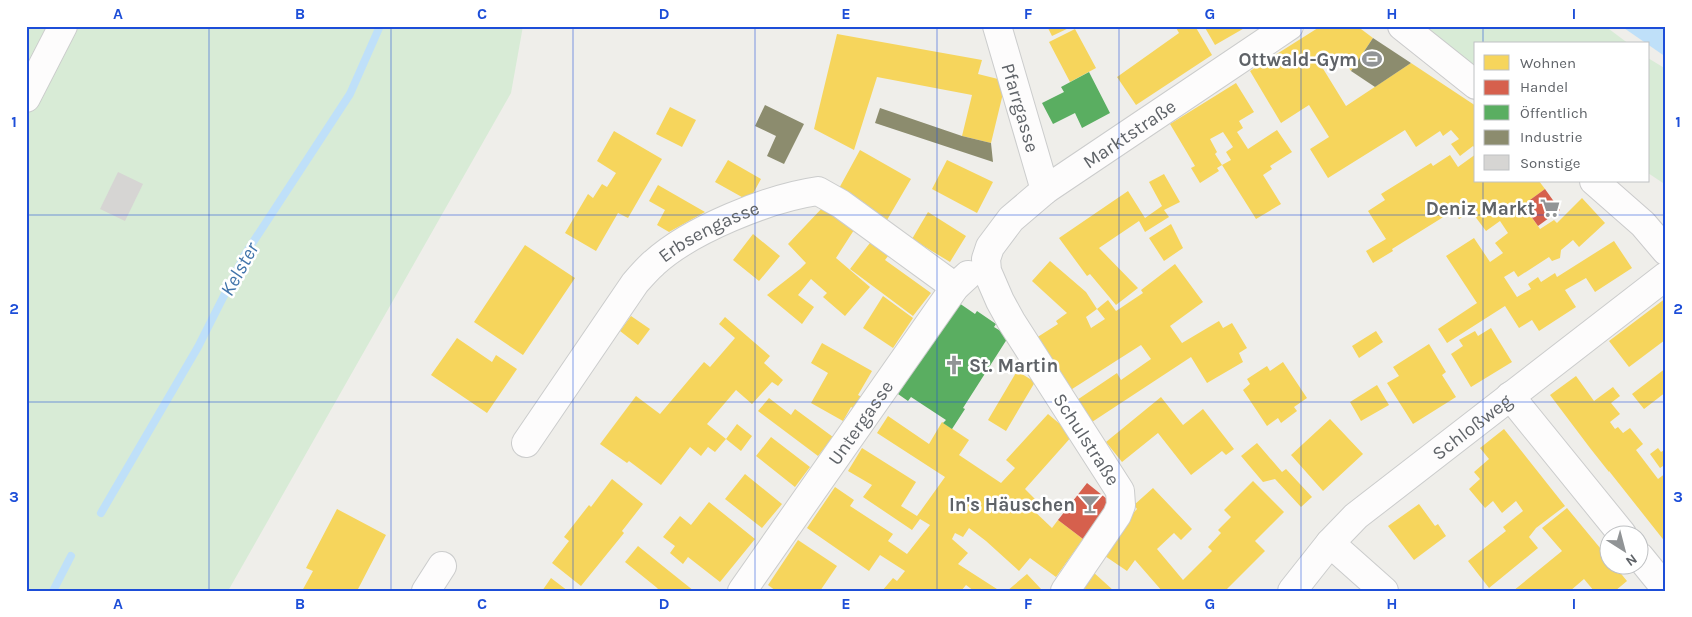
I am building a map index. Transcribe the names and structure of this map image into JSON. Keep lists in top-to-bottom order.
{
  "streets": {
    "street": [
      "Pfarrgasse",
      "Marktstraße",
      "Erbsengasse",
      "Untergasse",
      "Schloßweg",
      "Schulstraße"
    ]
  },
  "crossings": [
    ["Pfarrgasse", "Marktstraße"],
    ["Marktstraße", "Untergasse"],
    ["Marktstraße", "Schulstraße"],
    ["Erbsengasse", "Untergasse"],
    ["Untergasse", "Schulstraße"]
  ],
  "water": ["Kelster"],
  "places": {
    "sports": ["Ottwald-Gym"],
    "supermarket": ["Deniz Markt"],
    "church": ["St. Martin"],
    "bar": ["In's Häuschen"]
  },
  "legend": [
    "Wohnen",
    "Handel",
    "Öffentlich",
    "Industrie",
    "Sonstige"
  ],
  "north": "bottom right",
  "grid": {
    "columns": [
      "A",
      "B",
      "C",
      "D",
      "E",
      "F",
      "G",
      "H",
      "I"
    ],
    "rows": ["1", "2", "3"]
  }
}
